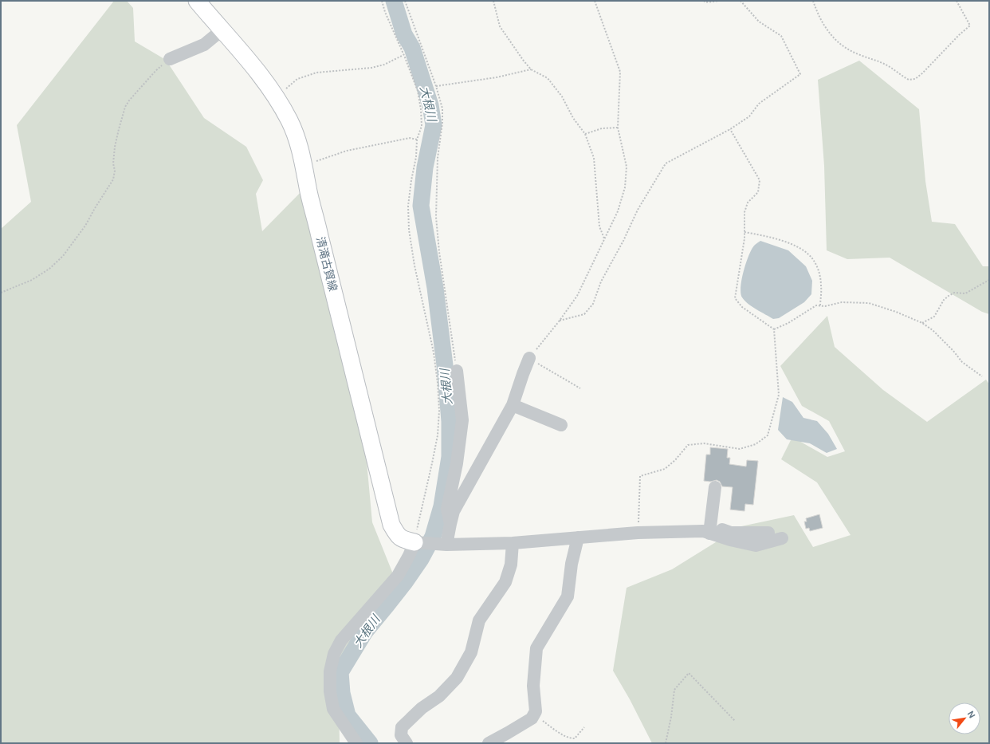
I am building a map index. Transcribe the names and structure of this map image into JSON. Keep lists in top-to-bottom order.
{
  "streets": {
    "main road": ["清滝古賀線"]
  },
  "water": ["大根川"],
  "north": "top right"
}
